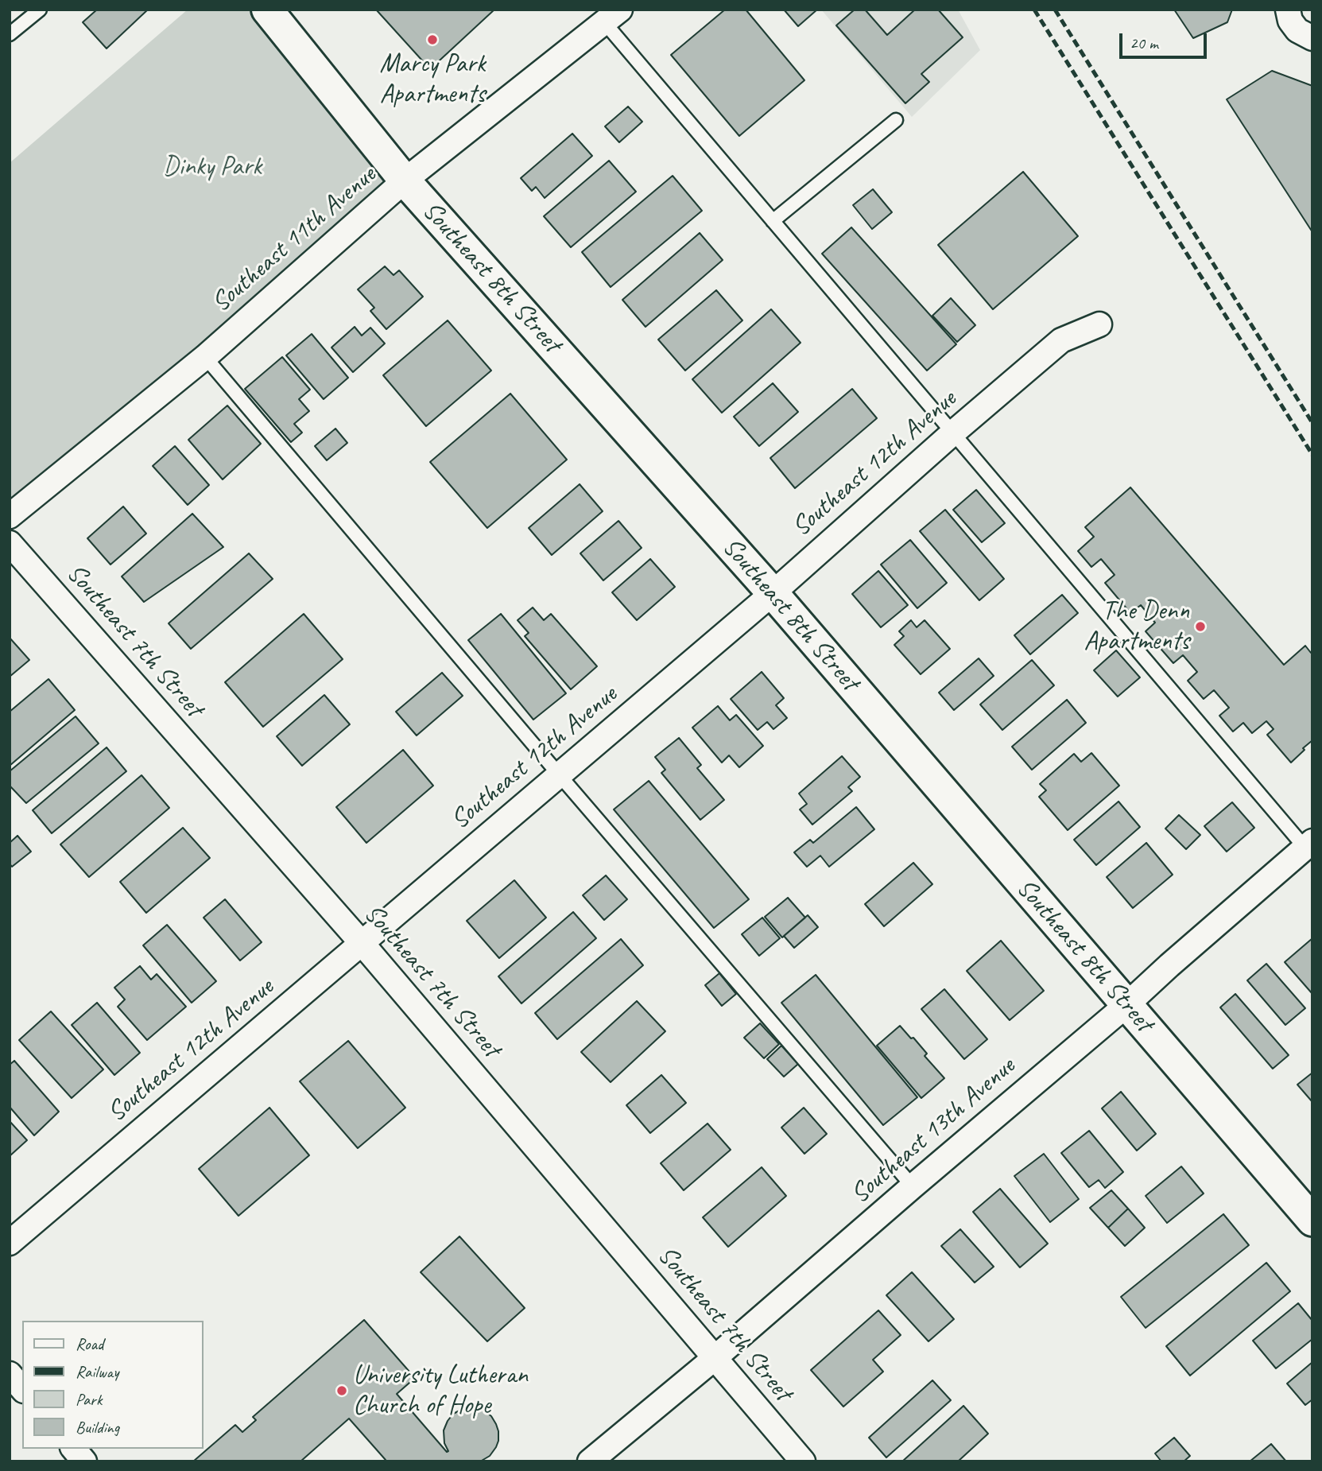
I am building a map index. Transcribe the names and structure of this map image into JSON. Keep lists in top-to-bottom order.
{
  "streets": {
    "street": [
      "Southeast 11th Avenue",
      "Southeast 8th Street",
      "Southeast 12th Avenue",
      "Southeast 7th Street",
      "Southeast 13th Avenue"
    ]
  },
  "crossings": [
    ["Southeast 11th Avenue", "Southeast 8th Street"],
    ["Southeast 8th Street", "Southeast 12th Avenue"],
    ["Southeast 8th Street", "Southeast 13th Avenue"],
    ["Southeast 12th Avenue", "Southeast 7th Street"],
    ["Southeast 7th Street", "Southeast 13th Avenue"]
  ],
  "parks": ["Dinky Park"],
  "places": ["Marcy Park Apartments", "The Denn Apartments", "University Lutheran Church of Hope"],
  "legend": [
    "Road",
    "Railway",
    "Park",
    "Building"
  ],
  "scale_bar": "20 m"
}
